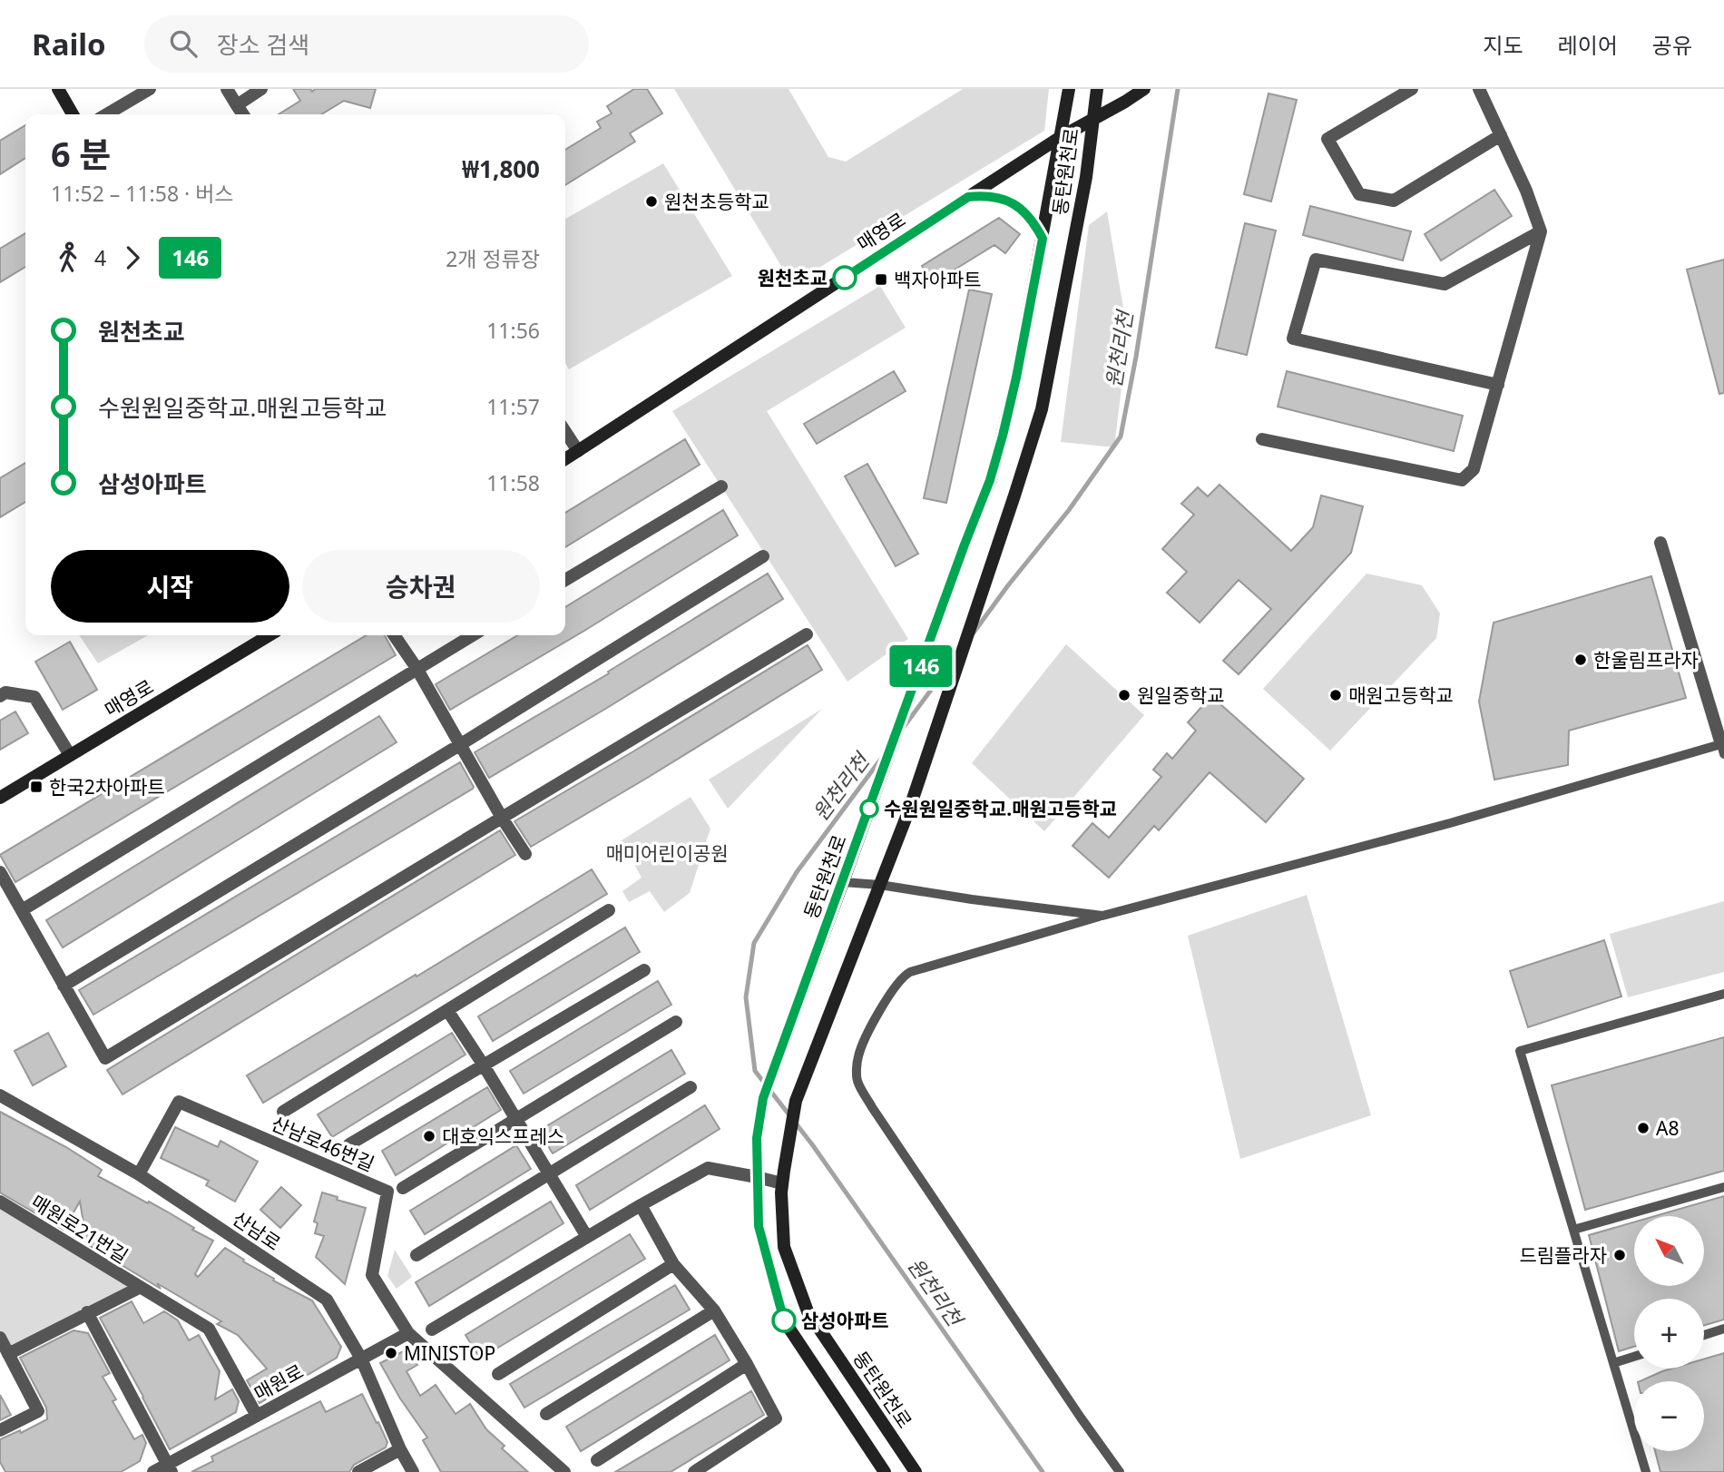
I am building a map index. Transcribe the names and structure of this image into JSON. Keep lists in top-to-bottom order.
{
  "streets": {
    "main road": ["동탄원천로", "매영로"],
    "street": [
      "산남로46번길",
      "매원로21번길",
      "산남로",
      "매원로"
    ]
  },
  "crossings": [
    ["동탄원천로", "매영로"],
    ["산남로46번길", "산남로"],
    ["산남로46번길", "매원로"],
    ["매원로21번길", "매원로"],
    ["산남로", "매원로"]
  ],
  "water": ["원천리천"],
  "parks": ["매미어린이공원"],
  "places": {
    "other": [
      "원천초등학교",
      "원천초교",
      "한울림프라자",
      "원일중학교",
      "매원고등학교",
      "수원원일중학교.매원고등학교",
      "A8",
      "대호익스프레스",
      "드림플라자",
      "삼성아파트",
      "MINISTOP"
    ],
    "transit": ["백자아파트", "한국2차아파트"]
  },
  "lines": ["bus line 146"],
  "north": "top left",
  "page": {
    "header": "Railo",
    "search": "장소 검색",
    "nav": ["지도", "레이어", "공유"],
    "on_map": "146",
    "heading": ["6 분", "11:52 – 11:58 · 버스", "₩1,800"],
    "legs": ["4", "146", "2개 정류장"],
    "list": [
      {
        "name": "원천초교",
        "value": "11:56"
      },
      {
        "name": "수원원일중학교.매원고등학교",
        "value": "11:57"
      },
      {
        "name": "삼성아파트",
        "value": "11:58"
      }
    ],
    "buttons": ["시작", "승차권"],
    "map_buttons": ["+", "−"]
  }
}
